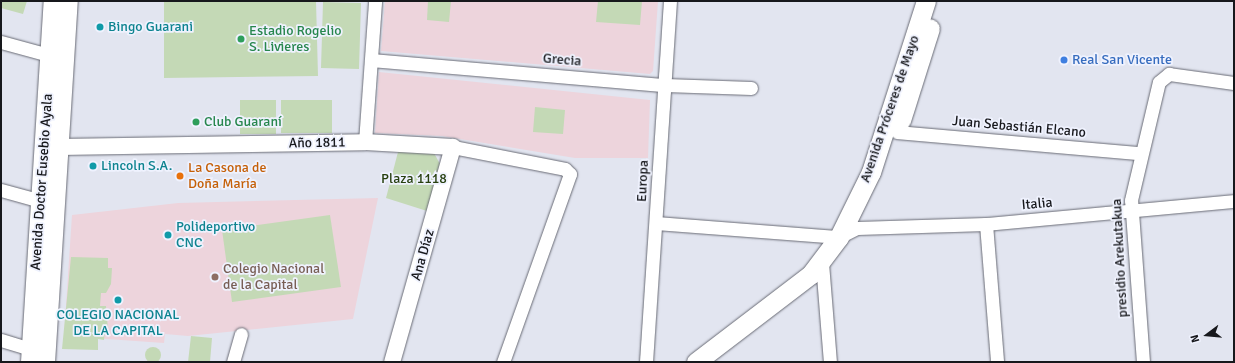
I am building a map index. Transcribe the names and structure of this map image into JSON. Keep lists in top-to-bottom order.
{
  "streets": {
    "highway": ["Avenida Próceres de Mayo", "Avenida Doctor Eusebio Ayala"],
    "main road": ["Año 1811", "Ana Díaz"],
    "street": [
      "Grecia",
      "Juan Sebastián Elcano",
      "Europa",
      "Italia",
      "presidio Arekutakua"
    ]
  },
  "crossings": [
    ["Grecia", "Europa"],
    ["Avenida Próceres de Mayo", "Juan Sebastián Elcano"],
    ["Avenida Próceres de Mayo", "Italia"],
    ["Juan Sebastián Elcano", "presidio Arekutakua"],
    ["Año 1811", "Avenida Doctor Eusebio Ayala"],
    ["Año 1811", "Ana Díaz"],
    ["Europa", "Italia"],
    ["Italia", "presidio Arekutakua"]
  ],
  "parks": ["Plaza 1118"],
  "places": [
    "Bingo Guarani",
    "Estadio Rogelio S. Livieres",
    "Real San Vicente",
    "Club Guaraní",
    "Lincoln S.A.",
    "La Casona de Doña María",
    "Polideportivo CNC",
    "Colegio Nacional de la Capital",
    "COLEGIO NACIONAL DE LA CAPITAL"
  ],
  "north": "left"
}
